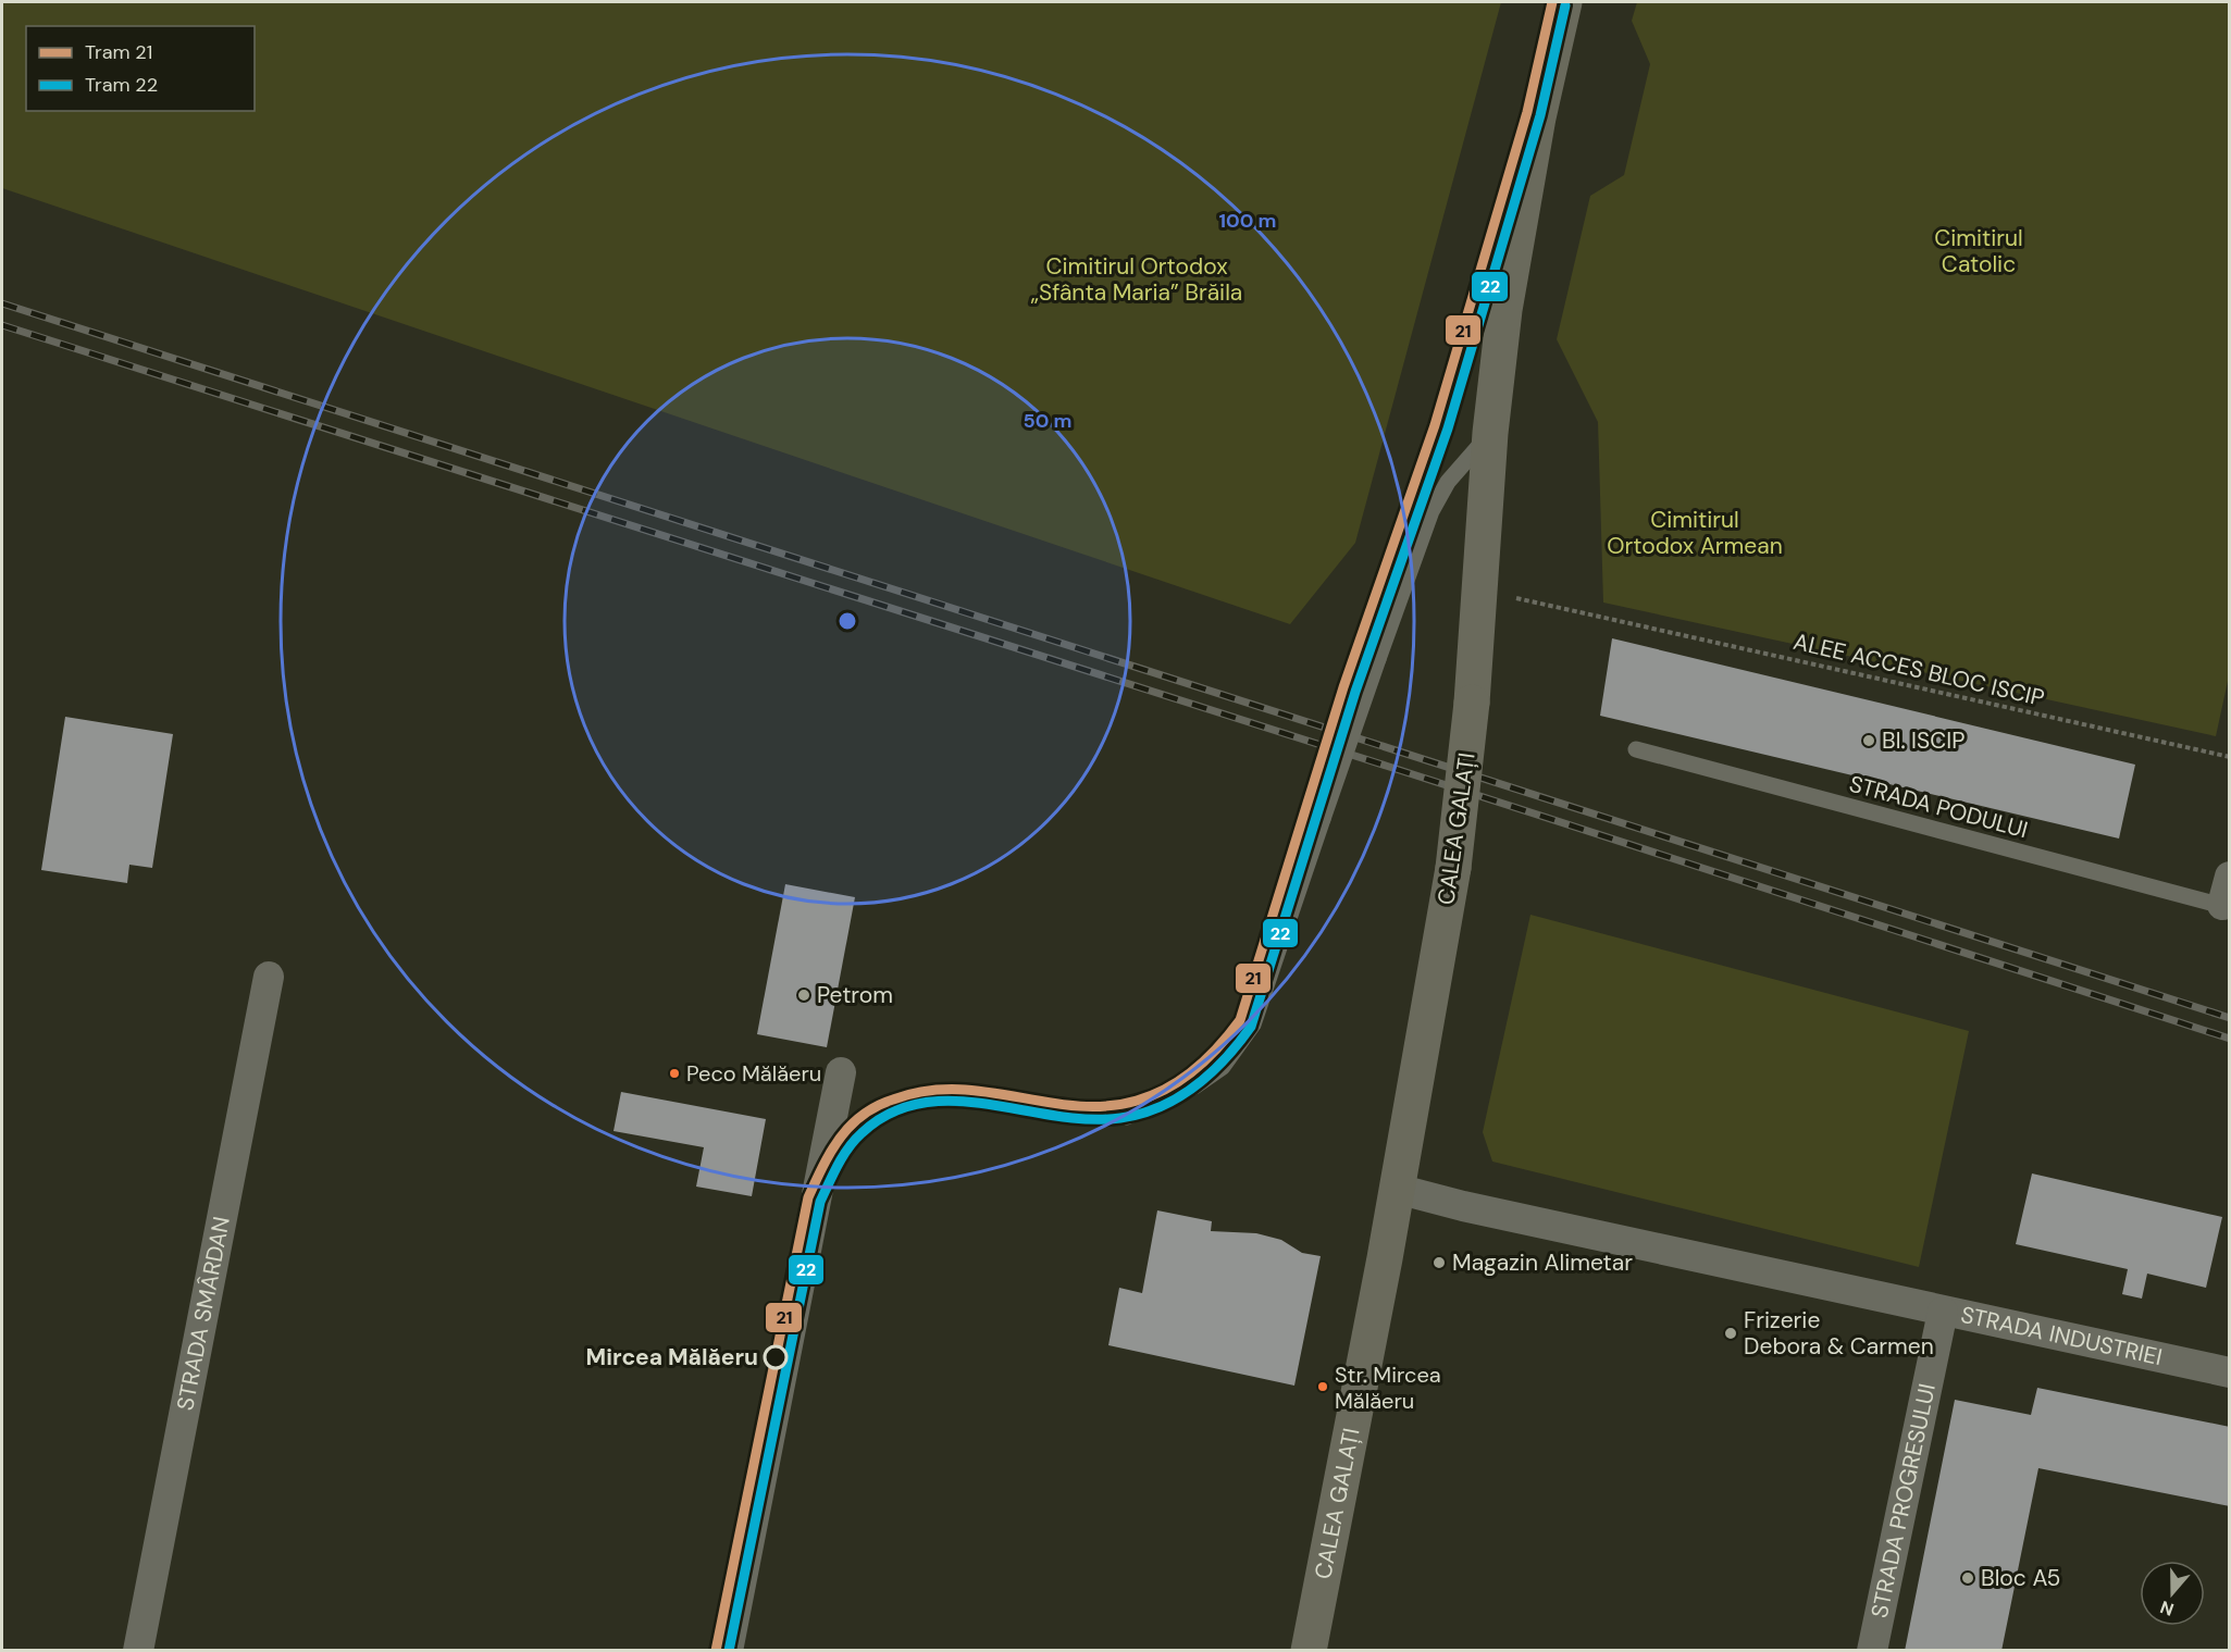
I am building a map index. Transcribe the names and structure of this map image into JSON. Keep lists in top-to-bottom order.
{
  "streets": {
    "main road": ["CALEA GALAȚI"],
    "street": ["STRADA SMÂRDAN", "STRADA INDUSTRIEI", "STRADA PROGRESULUI"],
    "lane": ["STRADA PODULUI"],
    "path": ["ALEE ACCES BLOC ISCIP"]
  },
  "crossings": [
    ["ALEE ACCES BLOC ISCIP", "CALEA GALAȚI"],
    ["CALEA GALAȚI", "STRADA INDUSTRIEI"],
    ["STRADA INDUSTRIEI", "STRADA PROGRESULUI"]
  ],
  "parks": ["Cimitirul Catolic", "Cimitirul Ortodox „Sfânta Maria” Brăila", "Cimitirul Ortodox Armean"],
  "places": [
    "Bl. ISCIP",
    "Petrom",
    "Peco Mălăeru",
    "Magazin Alimetar",
    "Frizerie Debora & Carmen",
    "Mircea Mălăeru",
    "Str. Mircea Mălăeru",
    "Bloc A5"
  ],
  "lines": ["tram line 21", "tram line 22"],
  "legend": ["Tram 21", "Tram 22"],
  "north": "bottom",
  "rings": ["100 m", "50 m"]
}
